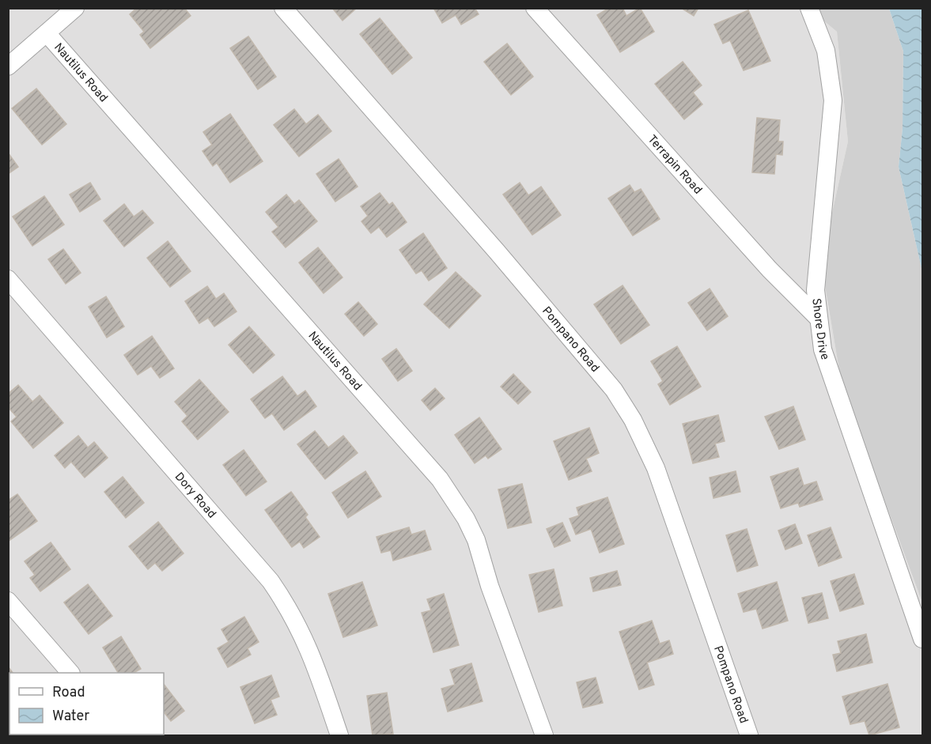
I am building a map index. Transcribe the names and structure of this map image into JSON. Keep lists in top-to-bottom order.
{
  "streets": {
    "street": [
      "Nautilus Road",
      "Terrapin Road",
      "Shore Drive",
      "Pompano Road",
      "Dory Road"
    ]
  },
  "crossings": [
    ["Terrapin Road", "Shore Drive"]
  ],
  "legend": ["Road", "Water"]
}
